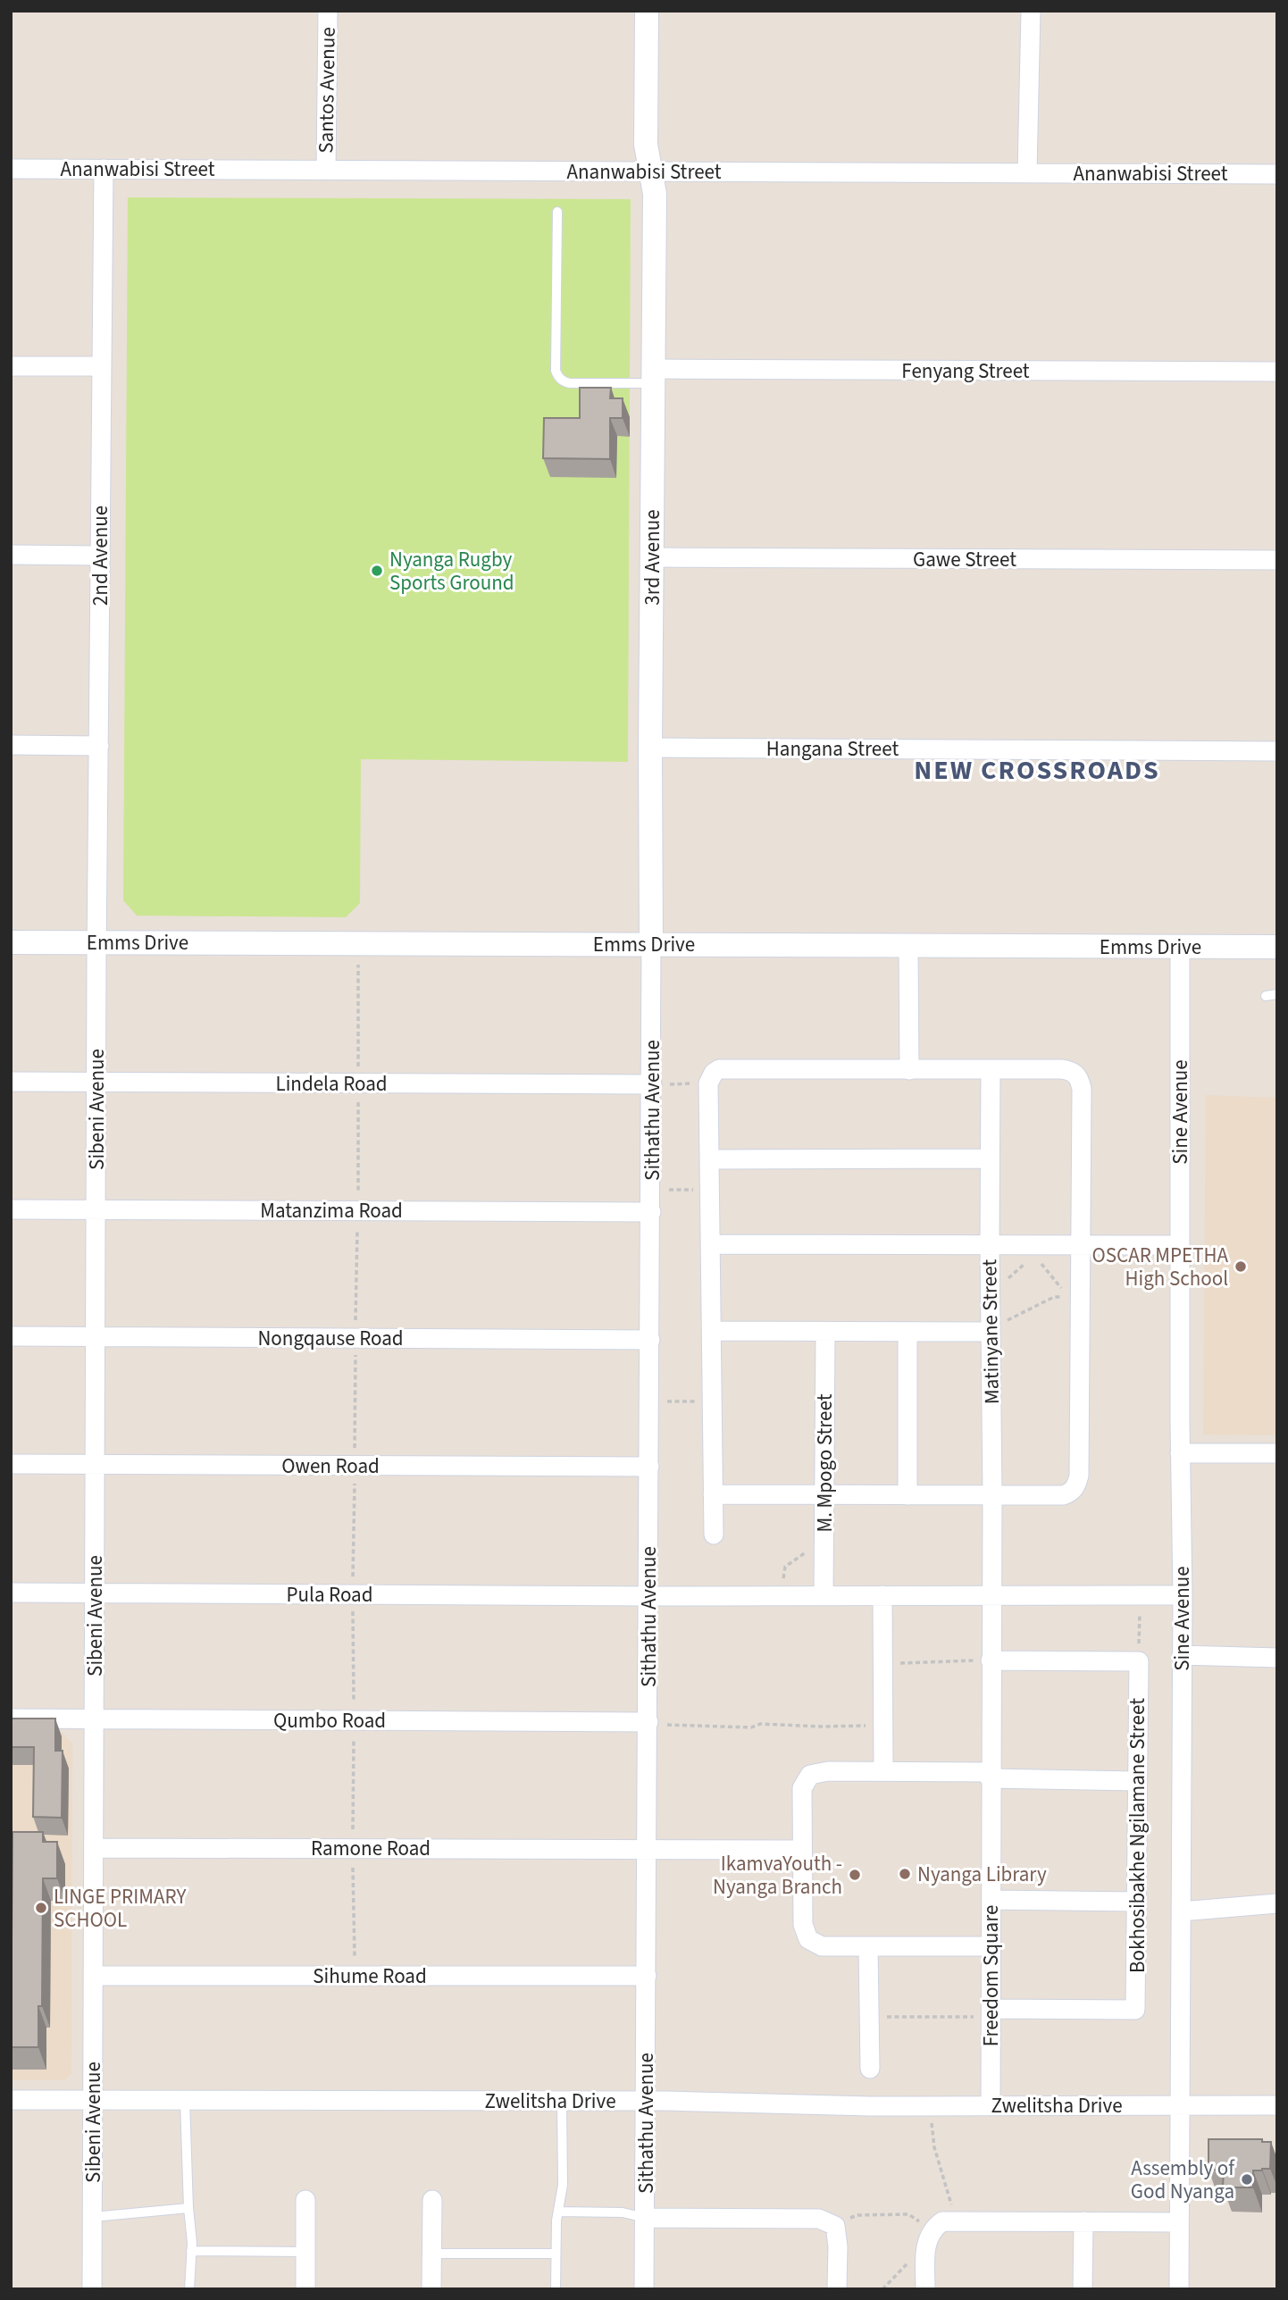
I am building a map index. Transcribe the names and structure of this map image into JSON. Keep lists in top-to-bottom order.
{
  "streets": {
    "street": [
      "Santos Avenue",
      "Ananwabisi Street",
      "Fenyang Street",
      "2nd Avenue",
      "3rd Avenue",
      "Gawe Street",
      "Hangana Street",
      "Emms Drive",
      "Lindela Road",
      "Sibeni Avenue",
      "Sithathu Avenue",
      "Sine Avenue",
      "Matanzima Road",
      "Matinyane Street",
      "Nongqause Road",
      "M. Mpogo Street",
      "Owen Road",
      "Pula Road",
      "Qumbo Road",
      "Bokhosibakhe Ngilamane Street",
      "Ramone Road",
      "Sihume Road",
      "Freedom Square",
      "Zwelitsha Drive"
    ]
  },
  "crossings": [
    ["Santos Avenue", "Ananwabisi Street"],
    ["Ananwabisi Street", "2nd Avenue"],
    ["Ananwabisi Street", "3rd Avenue"],
    ["Fenyang Street", "3rd Avenue"],
    ["2nd Avenue", "Emms Drive"],
    ["2nd Avenue", "Sibeni Avenue"],
    ["3rd Avenue", "Gawe Street"],
    ["3rd Avenue", "Hangana Street"],
    ["3rd Avenue", "Emms Drive"],
    ["3rd Avenue", "Sithathu Avenue"],
    ["Emms Drive", "Sibeni Avenue"],
    ["Emms Drive", "Sithathu Avenue"],
    ["Emms Drive", "Sine Avenue"],
    ["Lindela Road", "Sibeni Avenue"],
    ["Lindela Road", "Sithathu Avenue"],
    ["Sibeni Avenue", "Matanzima Road"],
    ["Sibeni Avenue", "Nongqause Road"],
    ["Sibeni Avenue", "Owen Road"],
    ["Sibeni Avenue", "Pula Road"],
    ["Sibeni Avenue", "Qumbo Road"],
    ["Sibeni Avenue", "Ramone Road"],
    ["Sibeni Avenue", "Sihume Road"],
    ["Sibeni Avenue", "Zwelitsha Drive"],
    ["Sithathu Avenue", "Matanzima Road"],
    ["Sithathu Avenue", "Nongqause Road"],
    ["Sithathu Avenue", "Owen Road"],
    ["Sithathu Avenue", "Pula Road"],
    ["Sithathu Avenue", "Qumbo Road"],
    ["Sithathu Avenue", "Ramone Road"],
    ["Sithathu Avenue", "Sihume Road"],
    ["Sithathu Avenue", "Zwelitsha Drive"],
    ["Sine Avenue", "Pula Road"],
    ["Sine Avenue", "Zwelitsha Drive"],
    ["Matinyane Street", "Pula Road"],
    ["Matinyane Street", "Freedom Square"],
    ["M. Mpogo Street", "Pula Road"],
    ["Bokhosibakhe Ngilamane Street", "Freedom Square"],
    ["Freedom Square", "Zwelitsha Drive"]
  ],
  "districts": ["NEW CROSSROADS"],
  "places": [
    "Nyanga Rugby Sports Ground",
    "OSCAR MPETHA High School",
    "Nyanga Library",
    "IkamvaYouth - Nyanga Branch",
    "LINGE PRIMARY SCHOOL",
    "Assembly of God Nyanga"
  ]
}
